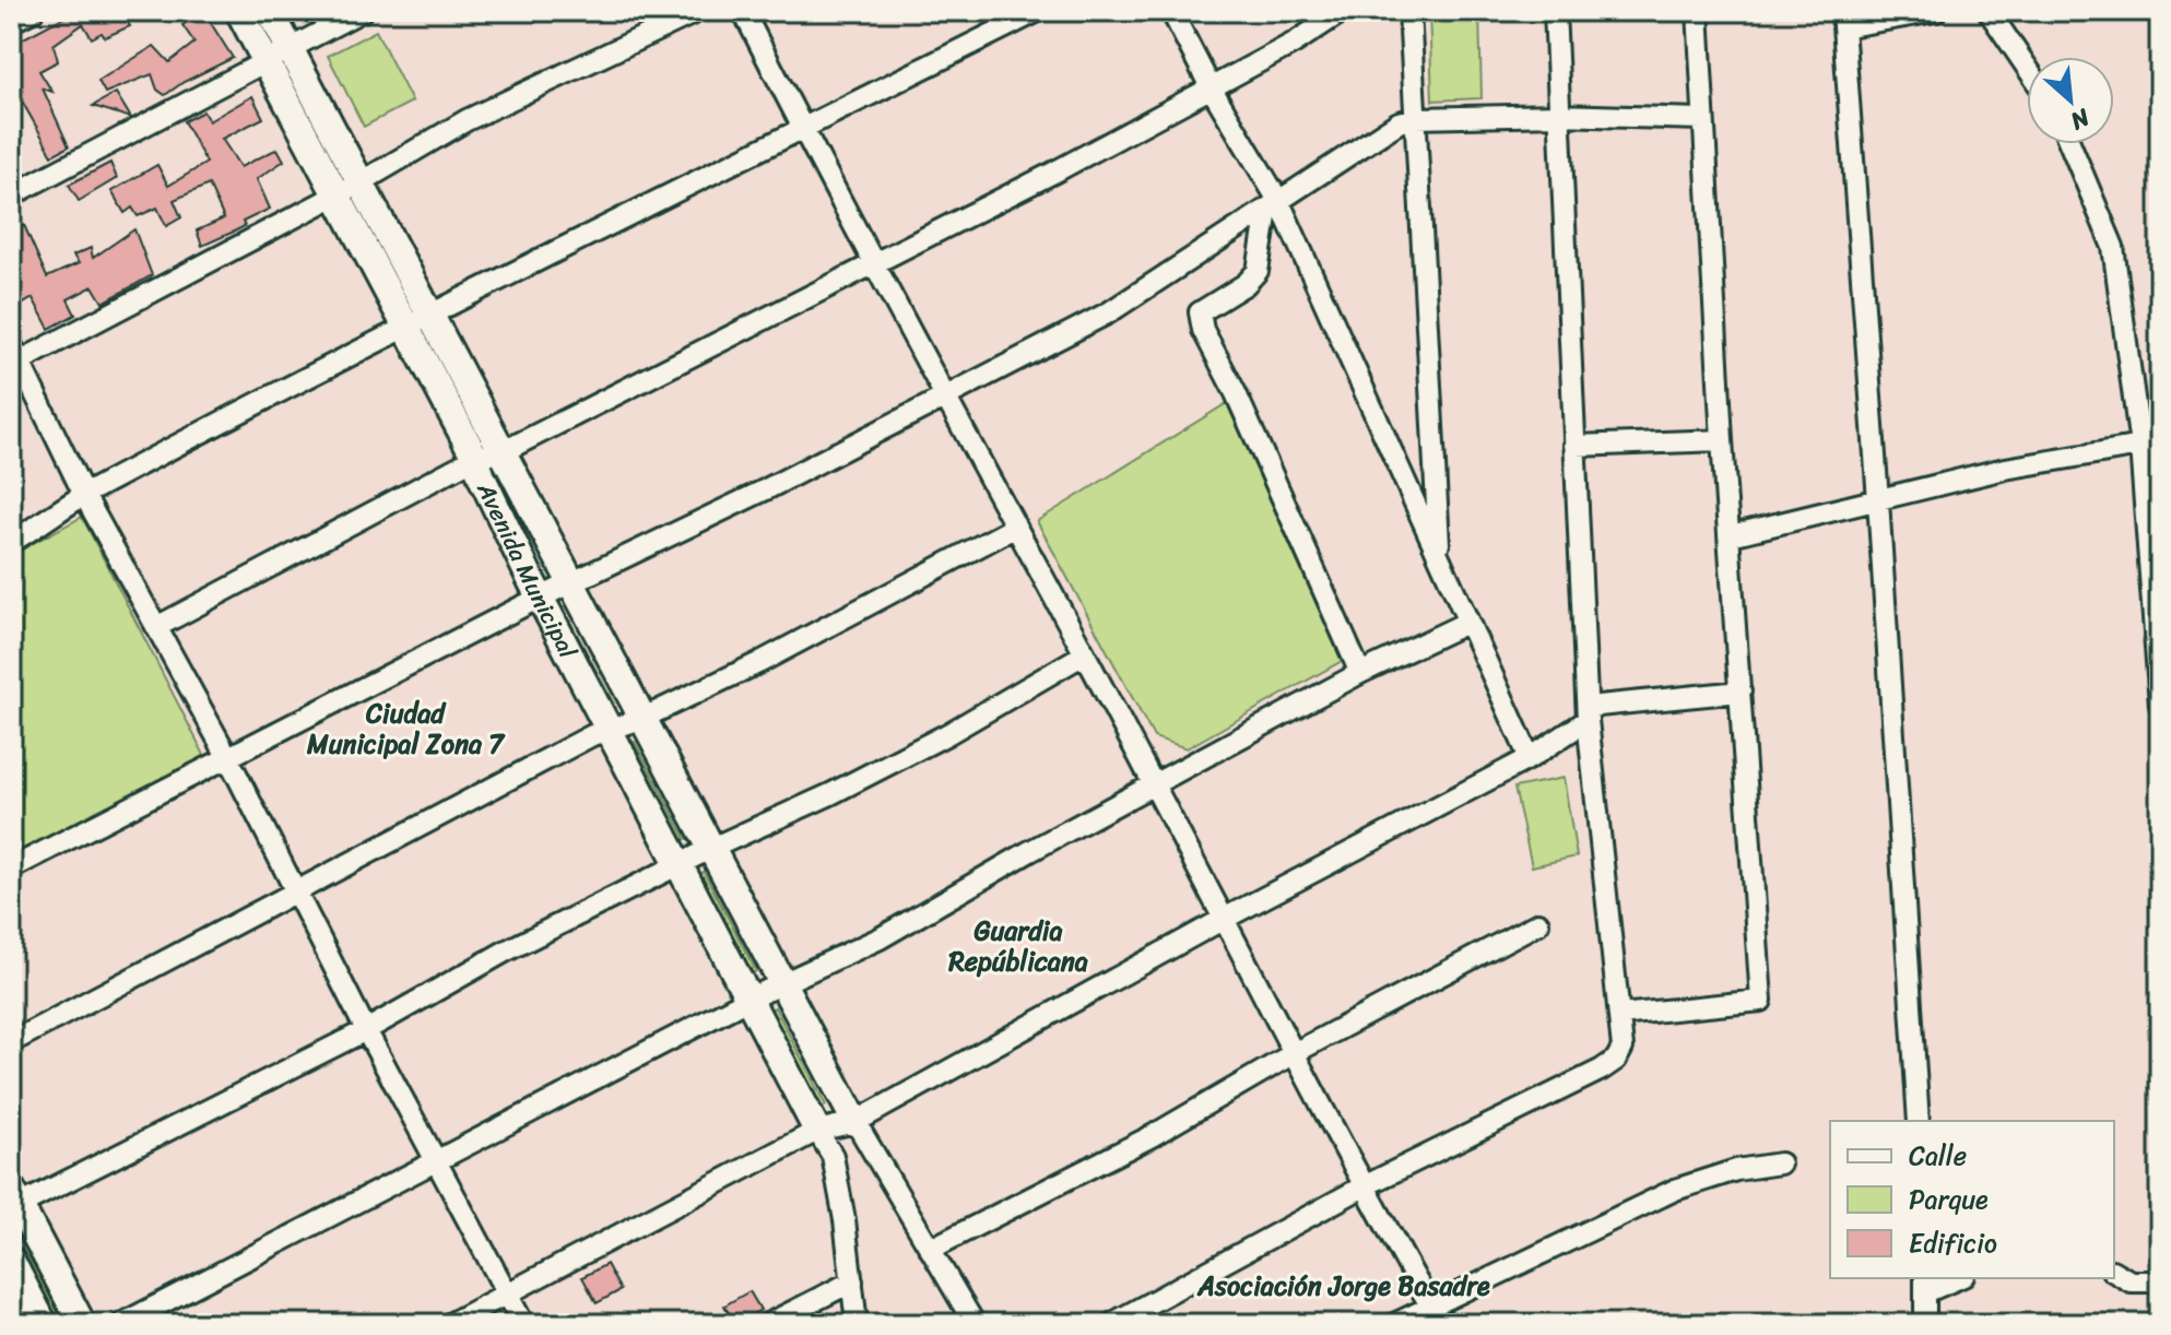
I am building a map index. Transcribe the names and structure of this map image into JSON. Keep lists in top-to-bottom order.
{
  "streets": {
    "street": ["Avenida Municipal"]
  },
  "districts": ["Ciudad Municipal Zona 7", "Guardia Repúblicana", "Asociación Jorge Basadre"],
  "legend": ["Calle", "Parque", "Edificio"],
  "north": "bottom right"
}
